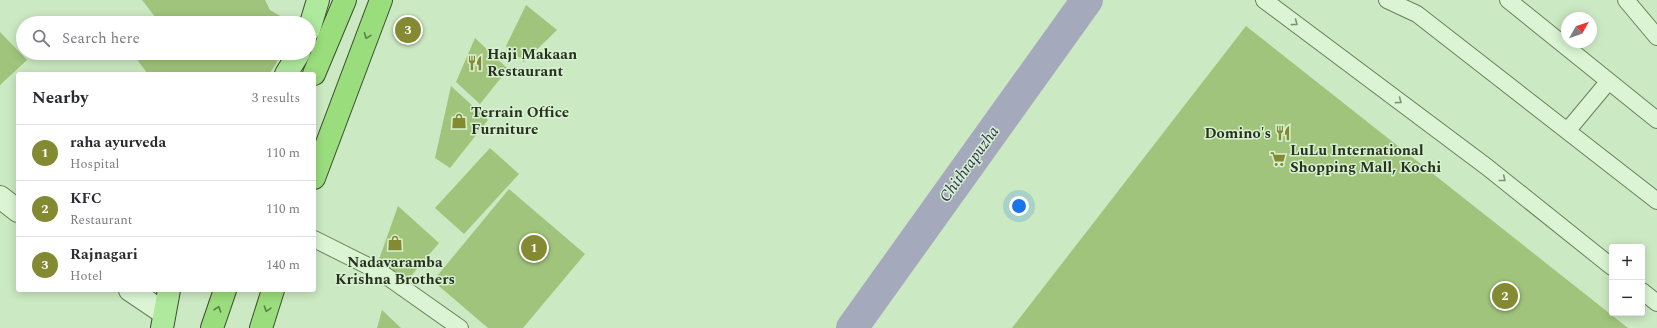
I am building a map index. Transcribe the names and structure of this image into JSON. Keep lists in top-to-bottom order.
{
  "water": ["Chithrapuzha"],
  "places": {
    "restaurant": ["Haji Makaan Restaurant", "Domino's"],
    "shop": ["Terrain Office Furniture", "Nadavaramba Krishna Brothers"],
    "supermarket": ["LuLu International Shopping Mall, Kochi"]
  },
  "north": "top right",
  "page": {
    "pins": ["3", "1", "2"],
    "search": "Search here",
    "heading": ["Nearby", "3 results"],
    "list": [
      {
        "mark": "1",
        "name": "raha ayurveda",
        "note": "Hospital",
        "value": "110 m"
      },
      {
        "mark": "2",
        "name": "KFC",
        "note": "Restaurant",
        "value": "110 m"
      },
      {
        "mark": "3",
        "name": "Rajnagari",
        "note": "Hotel",
        "value": "140 m"
      }
    ],
    "map_buttons": ["+", "−"]
  }
}
